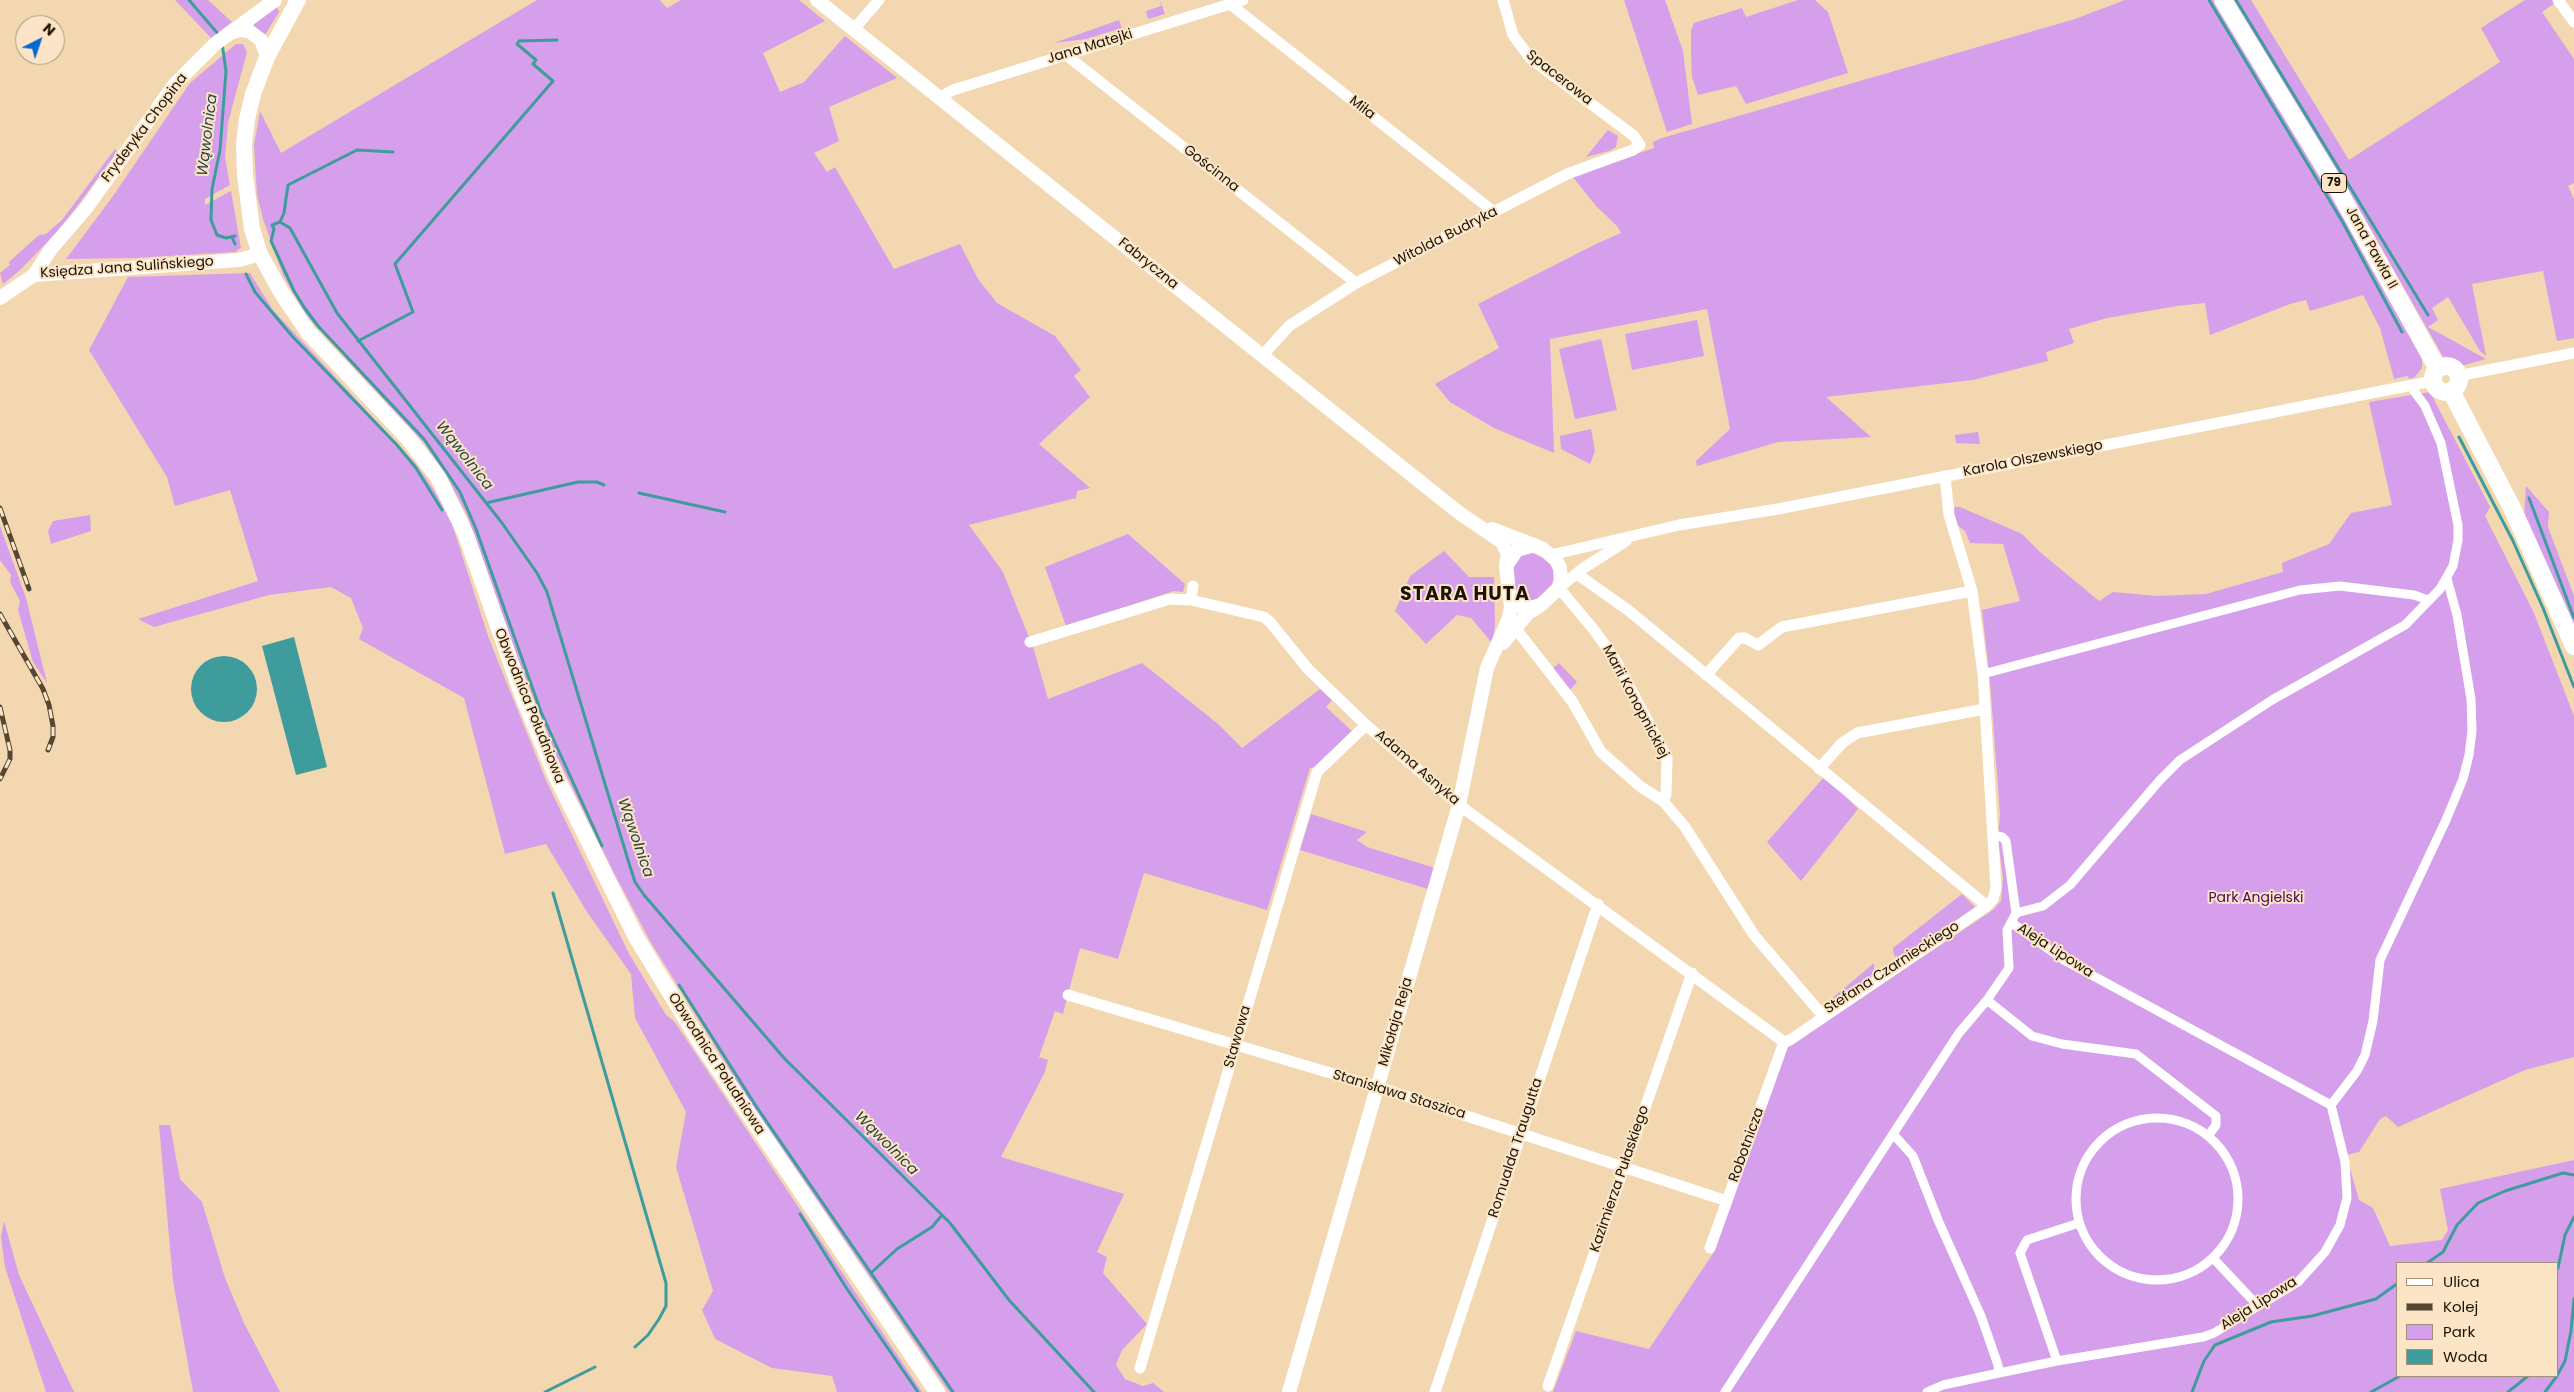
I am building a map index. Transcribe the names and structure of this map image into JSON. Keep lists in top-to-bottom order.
{
  "streets": {
    "main road": ["79", "Jana Pawła II", "Obwodnica Południowa"],
    "street": [
      "Jana Matejki",
      "Spacerowa",
      "Miła",
      "Fryderyka Chopina",
      "Gościnna",
      "Witolda Budryka",
      "Fabryczna",
      "Księdza Jana Sulińskiego",
      "Karola Olszewskiego",
      "Marii Konopnickiej",
      "Adama Asnyka",
      "Aleja Lipowa",
      "Stefana Czarnieckiego",
      "Mikołaja Reja",
      "Stawowa",
      "Stanisława Staszica",
      "Robotnicza",
      "Romualda Traugutta",
      "Kazimierza Pułaskiego"
    ]
  },
  "crossings": [
    ["Jana Matejki", "Miła"],
    ["Jana Matejki", "Gościnna"],
    ["Jana Matejki", "Fabryczna"],
    ["Spacerowa", "Witolda Budryka"],
    ["Miła", "Witolda Budryka"],
    ["Fryderyka Chopina", "Księdza Jana Sulińskiego"],
    ["Gościnna", "Witolda Budryka"],
    ["Witolda Budryka", "Fabryczna"],
    ["Jana Pawła II", "Karola Olszewskiego"],
    ["Fabryczna", "Karola Olszewskiego"],
    ["Fabryczna", "Marii Konopnickiej"],
    ["Księdza Jana Sulińskiego", "Obwodnica Południowa"],
    ["Karola Olszewskiego", "Marii Konopnickiej"],
    ["Marii Konopnickiej", "Stefana Czarnieckiego"],
    ["Adama Asnyka", "Mikołaja Reja"],
    ["Adama Asnyka", "Stawowa"],
    ["Adama Asnyka", "Robotnicza"],
    ["Adama Asnyka", "Romualda Traugutta"],
    ["Adama Asnyka", "Kazimierza Pułaskiego"],
    ["Stefana Czarnieckiego", "Mikołaja Reja"],
    ["Mikołaja Reja", "Stanisława Staszica"],
    ["Stawowa", "Stanisława Staszica"],
    ["Stanisława Staszica", "Robotnicza"],
    ["Stanisława Staszica", "Romualda Traugutta"],
    ["Stanisława Staszica", "Kazimierza Pułaskiego"]
  ],
  "districts": ["STARA HUTA"],
  "water": ["Wąwolnica"],
  "parks": ["Park Angielski"],
  "legend": [
    "Ulica",
    "Kolej",
    "Park",
    "Woda"
  ],
  "north": "top right"
}
